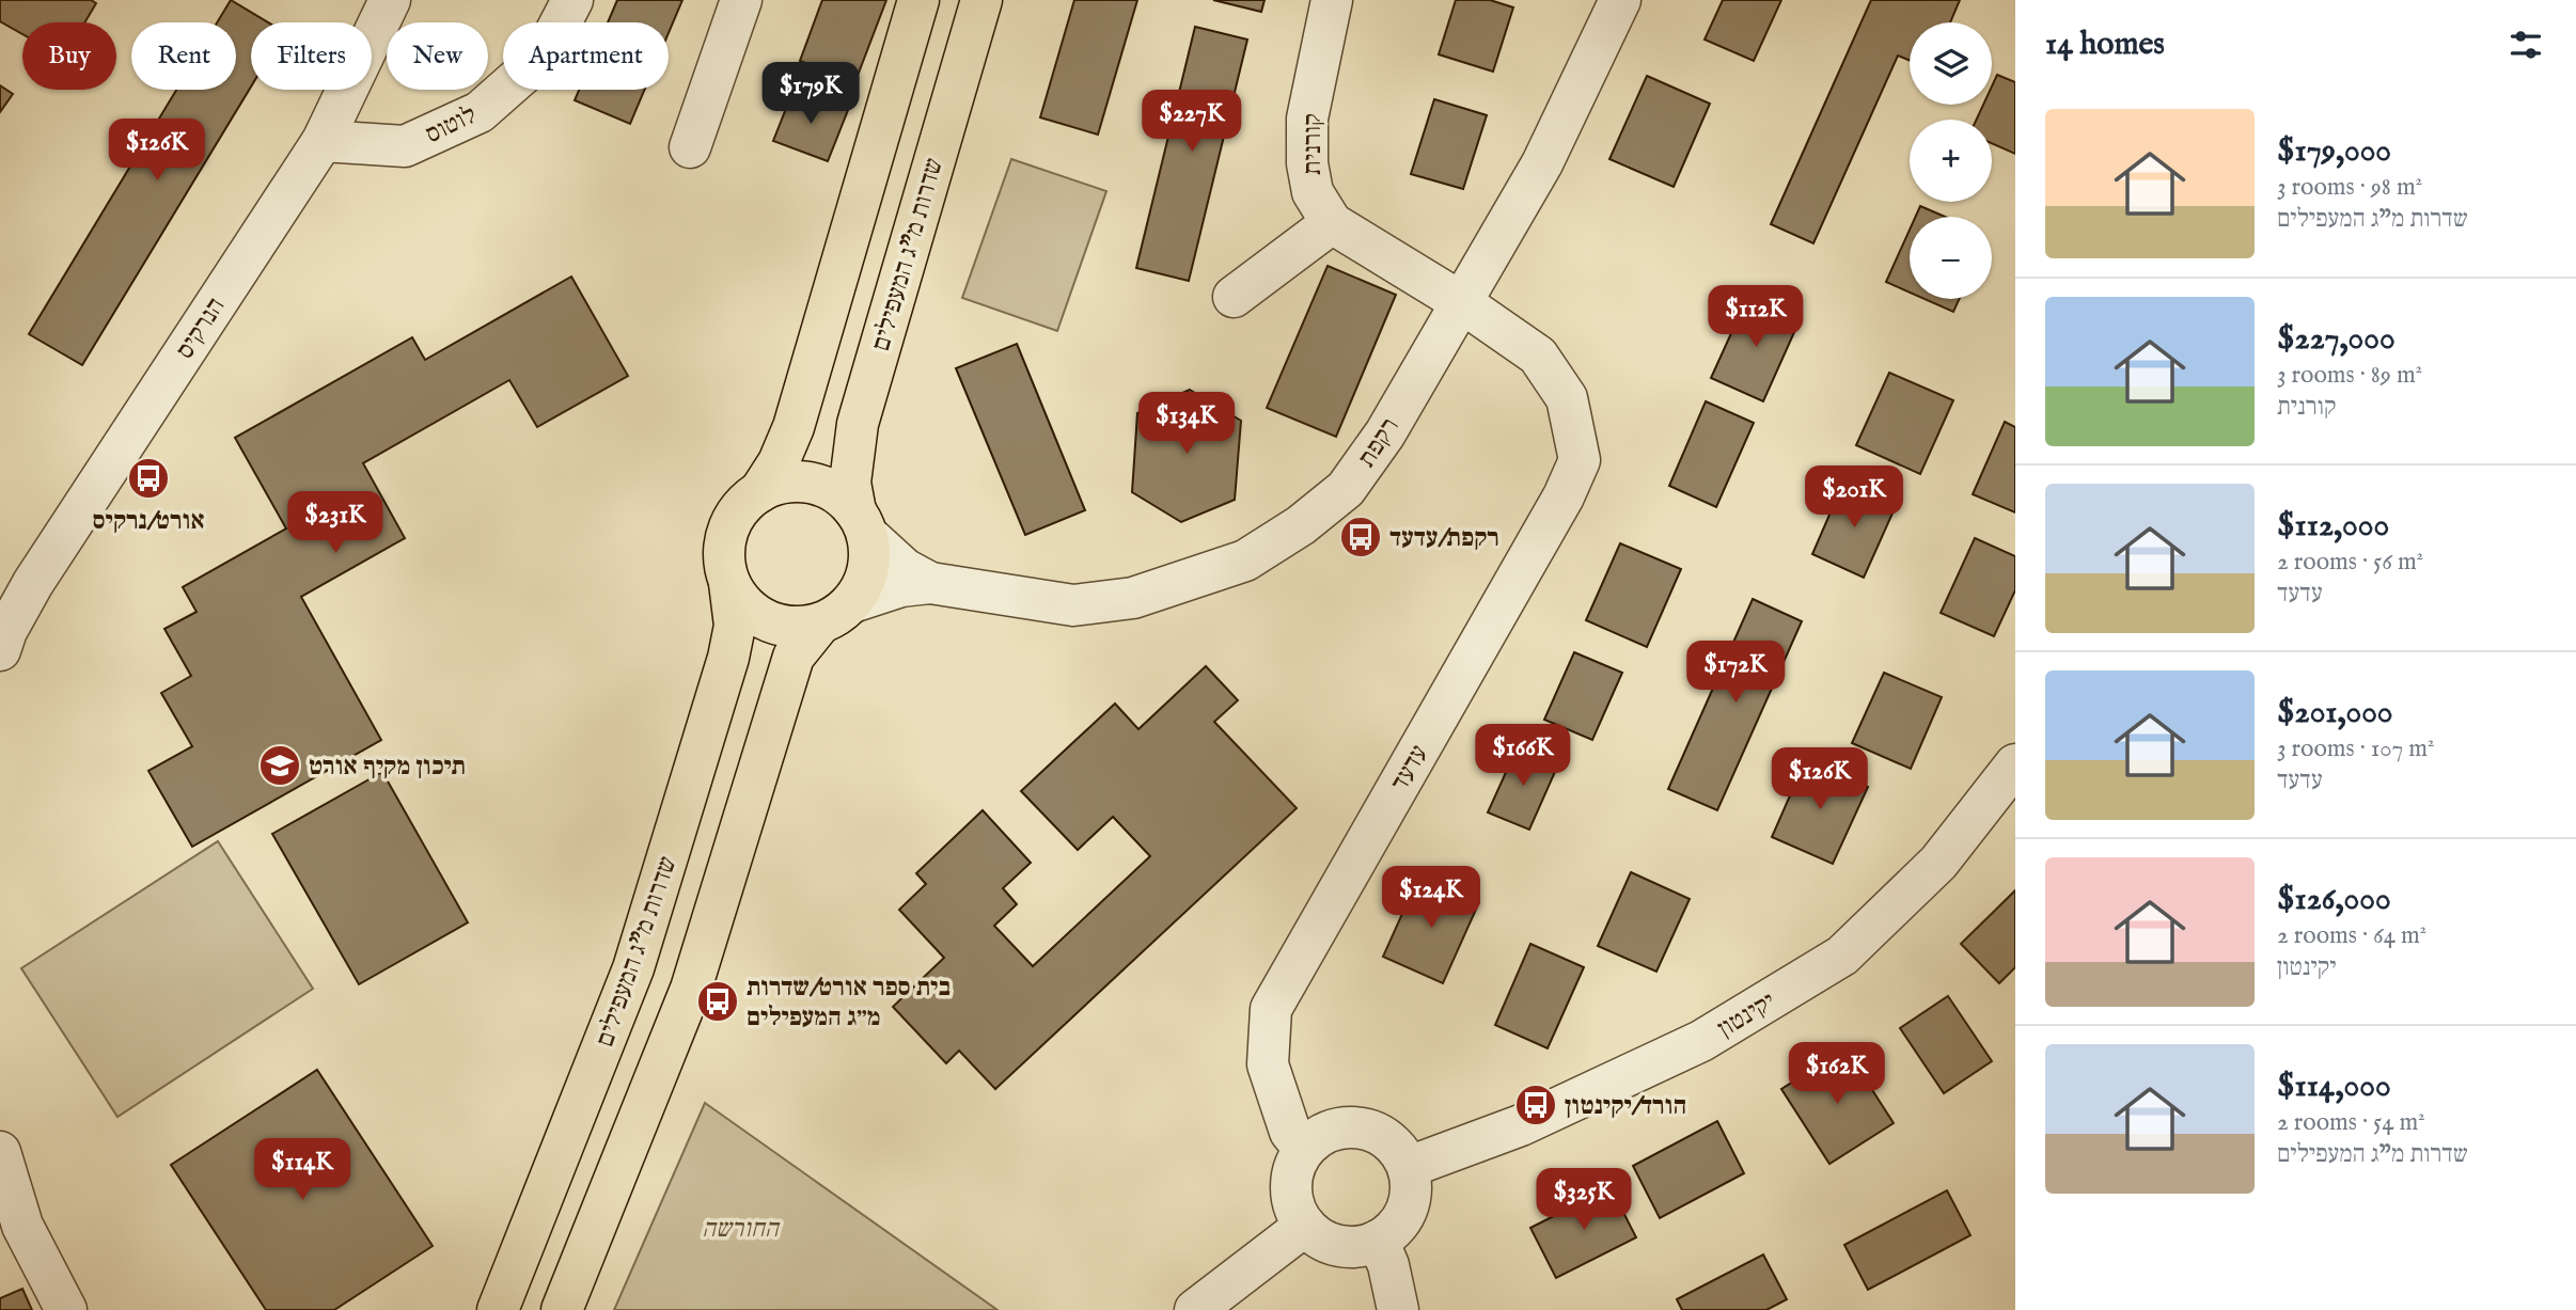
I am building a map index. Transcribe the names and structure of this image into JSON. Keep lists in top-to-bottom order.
{
  "streets": {
    "main road": ["שדרות מ\"ג המעפילים"],
    "street": [
      "לוטוס",
      "קורנית",
      "הנרקיס",
      "רקפת",
      "עדעד",
      "יקינטון"
    ]
  },
  "crossings": [
    ["לוטוס", "הנרקיס"],
    ["קורנית", "רקפת"],
    ["קורנית", "עדעד"],
    ["שדרות מ\"ג המעפילים", "רקפת"],
    ["רקפת", "עדעד"],
    ["עדעד", "יקינטון"]
  ],
  "parks": ["החורשה"],
  "places": {
    "bus stop": [
      "אורט/נרקיס",
      "רקפת/עדעד",
      "בית ספר אורט/שדרות מ״ג המעפילים",
      "הורד/יקינטון"
    ],
    "school or university": ["תיכון מקיף אורט"]
  },
  "page": {
    "heading": "14 homes",
    "map_buttons": ["+", "−"],
    "chip": [
      "Buy",
      "Rent",
      "Filters",
      "New",
      "Apartment"
    ],
    "price": [
      "$179K",
      "$227K",
      "$126K",
      "$112K",
      "$134K",
      "$201K",
      "$231K",
      "$172K",
      "$166K",
      "$126K",
      "$124K",
      "$162K",
      "$114K",
      "$325K"
    ],
    "list": [
      {
        "name": "$179,000",
        "note": "3 rooms · 98 m² · שדרות מ\"ג המעפילים"
      },
      {
        "name": "$227,000",
        "note": "3 rooms · 89 m² · קורנית"
      },
      {
        "name": "$112,000",
        "note": "2 rooms · 56 m² · עדעד"
      },
      {
        "name": "$201,000",
        "note": "3 rooms · 107 m² · עדעד"
      },
      {
        "name": "$126,000",
        "note": "2 rooms · 64 m² · יקינטון"
      },
      {
        "name": "$114,000",
        "note": "2 rooms · 54 m² · שדרות מ\"ג המעפילים"
      }
    ]
  }
}
